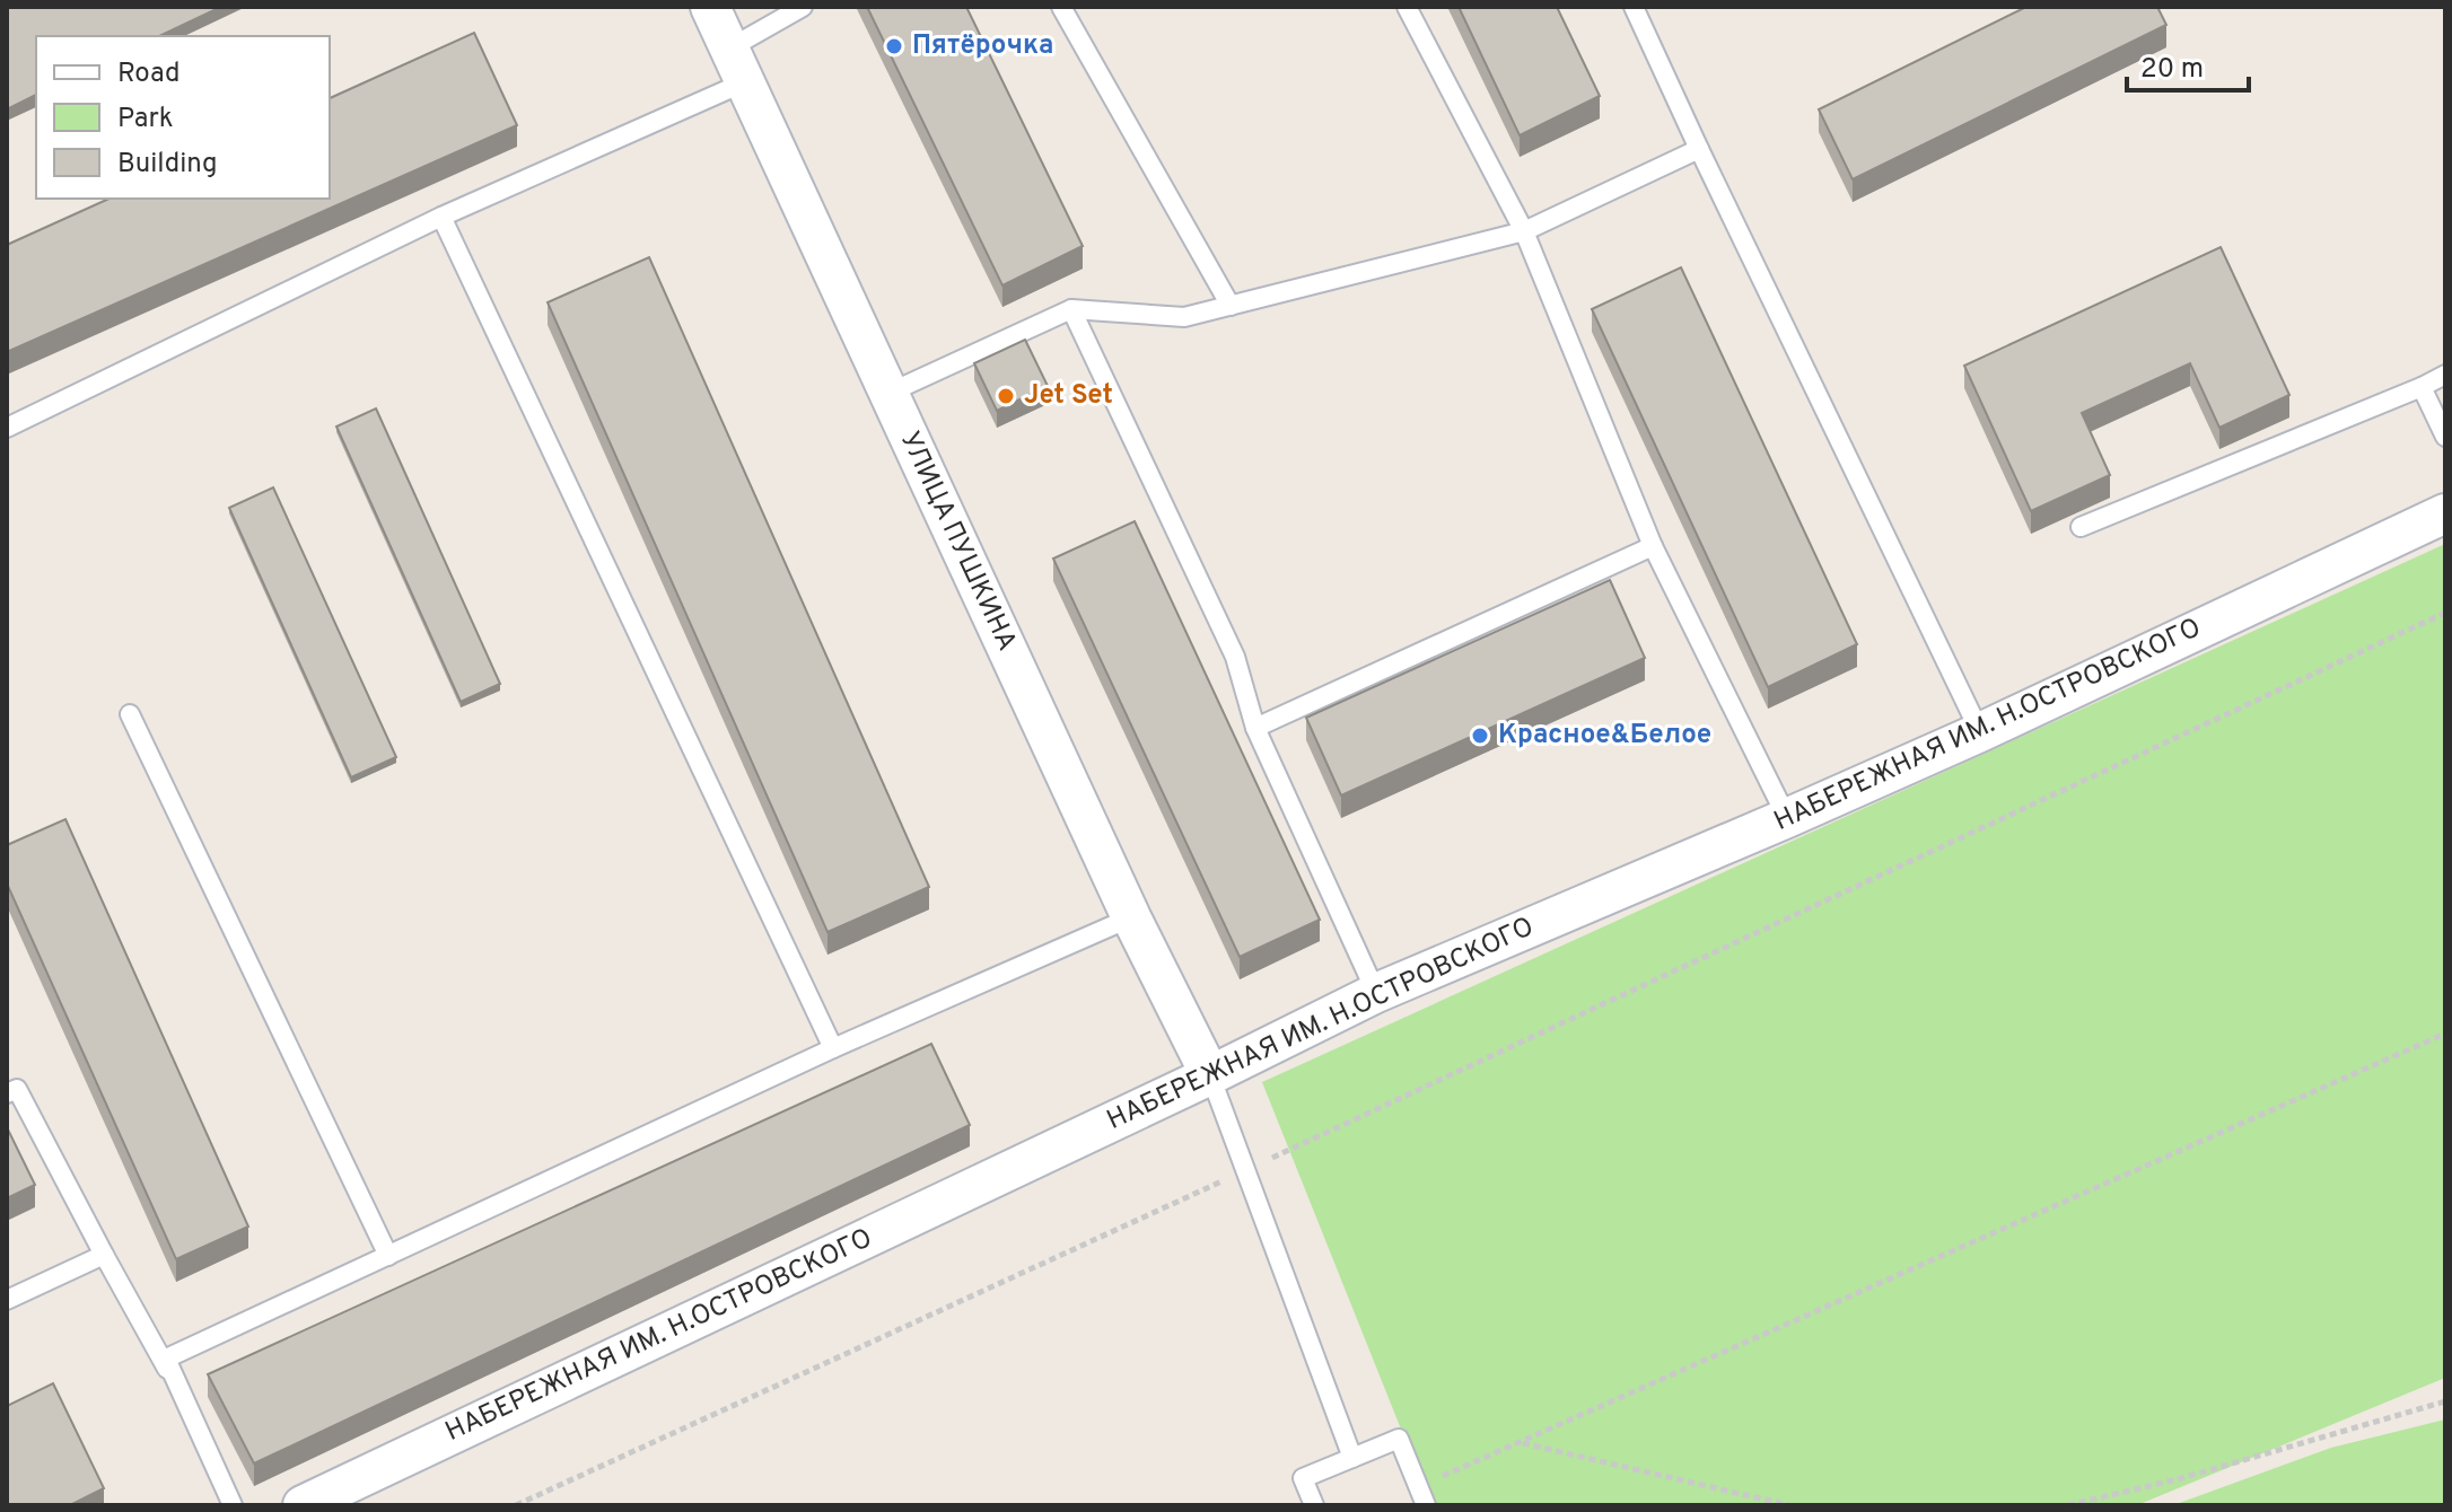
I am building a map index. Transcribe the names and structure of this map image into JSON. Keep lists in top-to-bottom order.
{
  "streets": {
    "street": ["УЛИЦА ПУШКИНА", "НАБЕРЕЖНАЯ ИМ. Н.ОСТРОВСКОГО"]
  },
  "crossings": [
    ["УЛИЦА ПУШКИНА", "НАБЕРЕЖНАЯ ИМ. Н.ОСТРОВСКОГО"]
  ],
  "places": ["Пятёрочка", "Jet Set", "Красное&Белое"],
  "legend": ["Road", "Park", "Building"],
  "scale_bar": "20 m"
}
